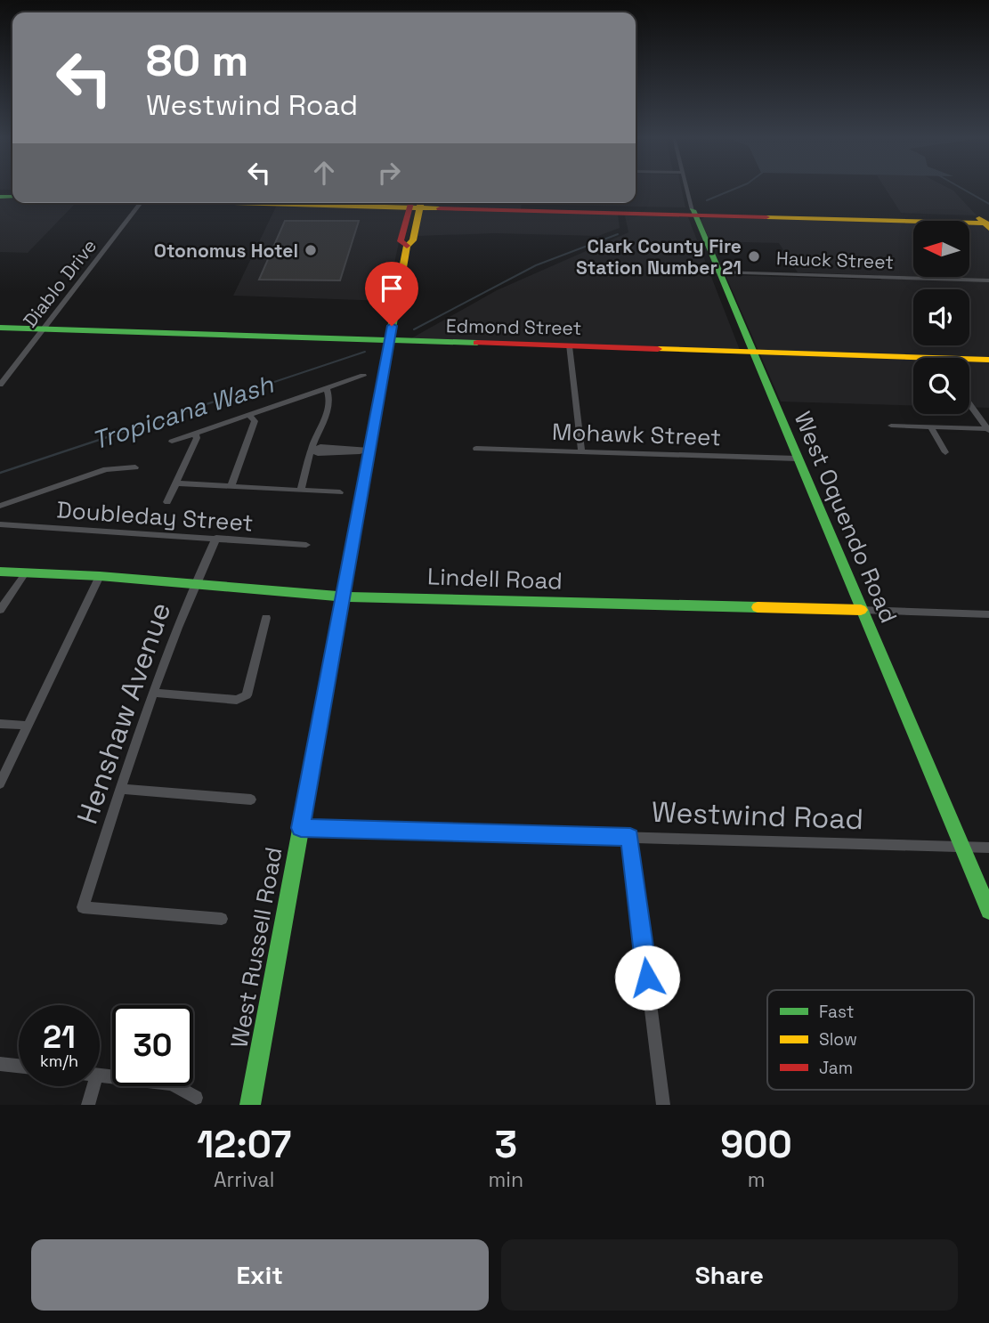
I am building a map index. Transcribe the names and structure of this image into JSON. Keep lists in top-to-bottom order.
{
  "streets": {
    "main road": [
      "Edmond Street",
      "West Oquendo Road",
      "Lindell Road",
      "West Russell Road"
    ],
    "street": [
      "Hauck Street",
      "Diablo Drive",
      "Mohawk Street",
      "Doubleday Street",
      "Henshaw Avenue",
      "Westwind Road"
    ]
  },
  "crossings": [
    ["Hauck Street", "West Oquendo Road"],
    ["Diablo Drive", "Edmond Street"],
    ["Edmond Street", "West Oquendo Road"],
    ["Edmond Street", "West Russell Road"],
    ["Mohawk Street", "West Oquendo Road"],
    ["Doubleday Street", "Henshaw Avenue"],
    ["West Oquendo Road", "Lindell Road"],
    ["West Oquendo Road", "Westwind Road"],
    ["Lindell Road", "Henshaw Avenue"],
    ["Lindell Road", "West Russell Road"],
    ["Westwind Road", "West Russell Road"]
  ],
  "water": ["Tropicana Wash"],
  "places": ["Otonomus Hotel", "Clark County Fire Station Number 21"],
  "legend": ["Fast", "Slow", "Jam"],
  "north": "left",
  "page": {
    "turn": ["80 m", "Westwind Road"],
    "speed": "21 km/h",
    "limit": "30",
    "eta": [
      "12:07",
      "Arrival",
      "3",
      "min",
      "900",
      "m"
    ],
    "buttons": ["Exit", "Share"]
  }
}
